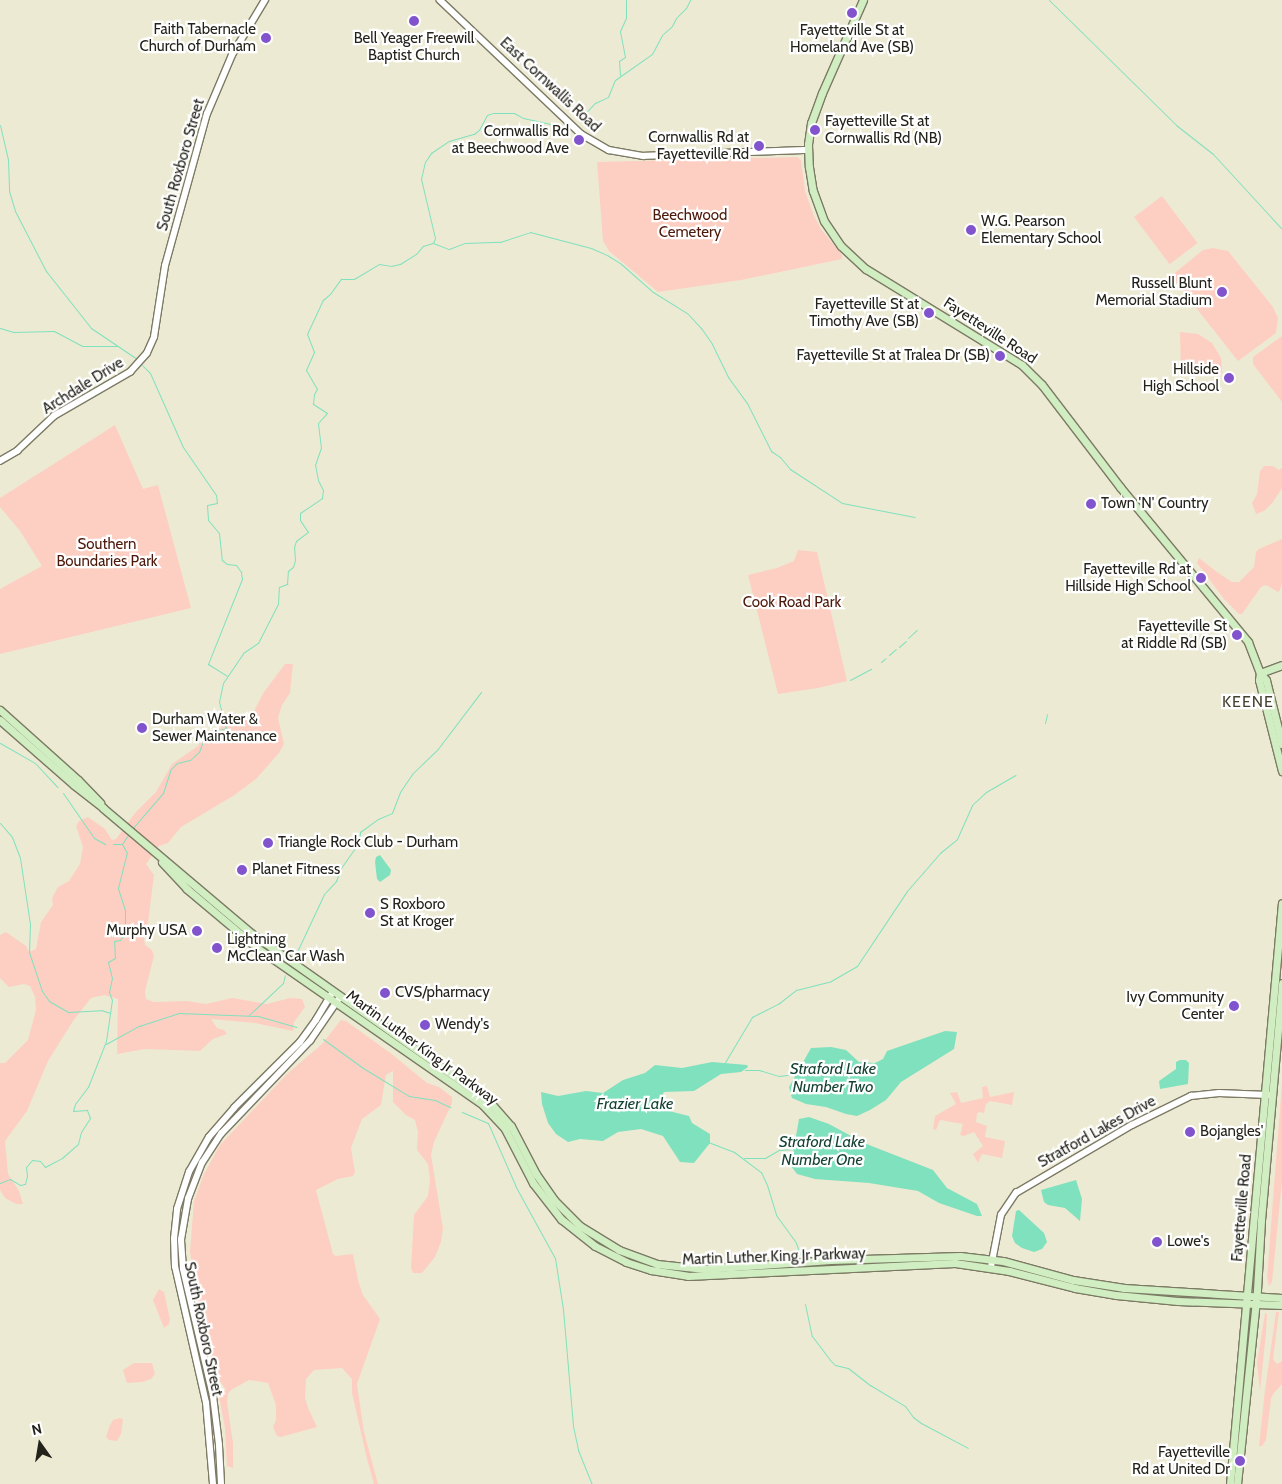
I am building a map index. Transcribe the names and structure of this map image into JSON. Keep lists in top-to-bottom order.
{
  "streets": {
    "main road": ["Fayetteville Road", "Martin Luther King Jr Parkway"],
    "street": [
      "East Cornwallis Road",
      "South Roxboro Street",
      "Archdale Drive",
      "Stratford Lakes Drive"
    ]
  },
  "crossings": [
    ["East Cornwallis Road", "Fayetteville Road"],
    ["South Roxboro Street", "Archdale Drive"],
    ["South Roxboro Street", "Martin Luther King Jr Parkway"],
    ["Fayetteville Road", "Martin Luther King Jr Parkway"],
    ["Fayetteville Road", "Stratford Lakes Drive"],
    ["Martin Luther King Jr Parkway", "Stratford Lakes Drive"]
  ],
  "districts": ["KEENE"],
  "water": ["Straford Lake Number Two", "Frazier Lake", "Straford Lake Number One"],
  "parks": ["Beechwood Cemetery", "Southern Boundaries Park", "Cook Road Park"],
  "places": [
    "Fayetteville St at Homeland Ave (SB)",
    "Bell Yeager Freewill Baptist Church",
    "Faith Tabernacle Church of Durham",
    "Fayetteville St at Cornwallis Rd (NB)",
    "Cornwallis Rd at Beechwood Ave",
    "Cornwallis Rd at Fayetteville Rd",
    "W.G. Pearson Elementary School",
    "Russell Blunt Memorial Stadium",
    "Fayetteville St at Timothy Ave (SB)",
    "Fayetteville St at Tralea Dr (SB)",
    "Hillside High School",
    "Town 'N' Country",
    "Fayetteville Rd at Hillside High School",
    "Fayetteville St at Riddle Rd (SB)",
    "Durham Water & Sewer Maintenance",
    "Triangle Rock Club - Durham",
    "Planet Fitness",
    "S Roxboro St at Kroger",
    "Murphy USA",
    "Lightning McClean Car Wash",
    "CVS/pharmacy",
    "Ivy Community Center",
    "Wendy's",
    "Bojangles'",
    "Lowe's",
    "Fayetteville Rd at United Dr"
  ],
  "north": "top"
}
